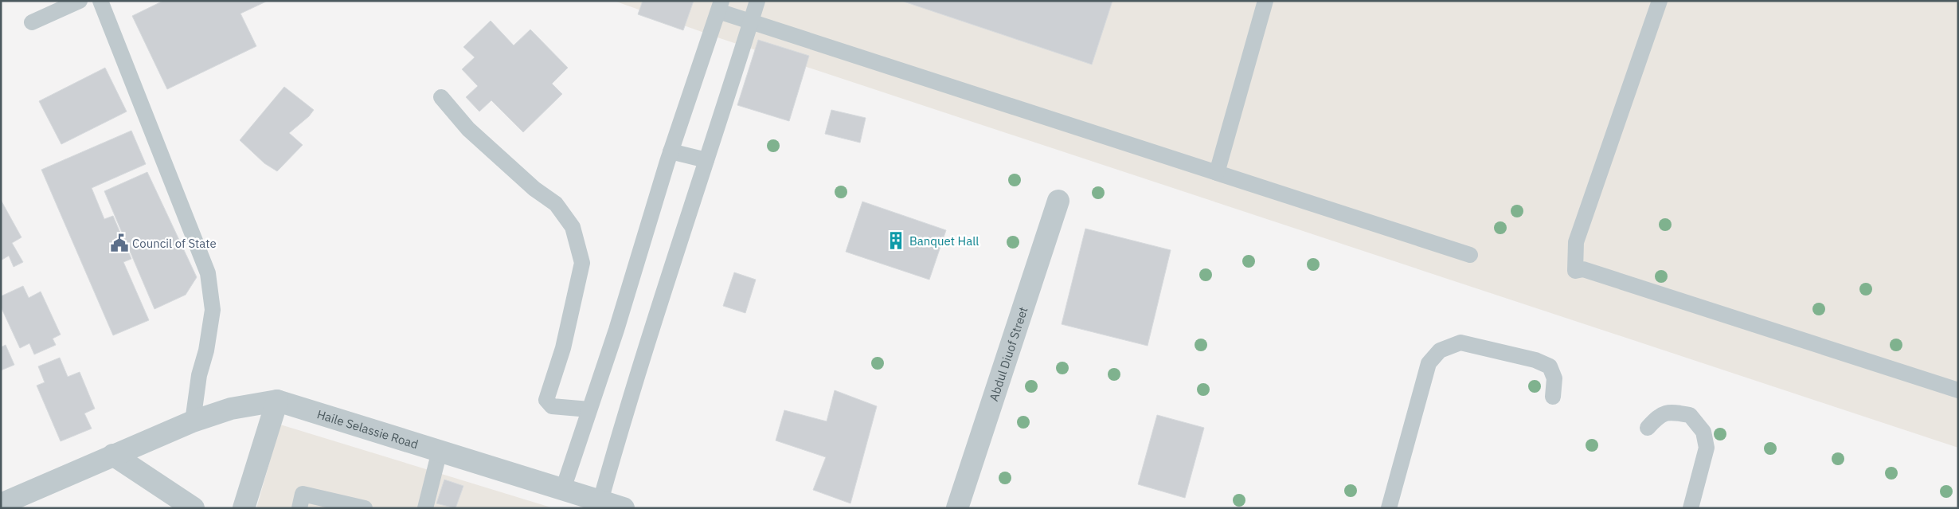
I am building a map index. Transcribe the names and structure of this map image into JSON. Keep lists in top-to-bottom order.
{
  "streets": {
    "street": ["Abdul Diuof Street", "Haile Selassie Road"]
  },
  "places": {
    "building": ["Banquet Hall"],
    "public building": ["Council of State"]
  }
}
